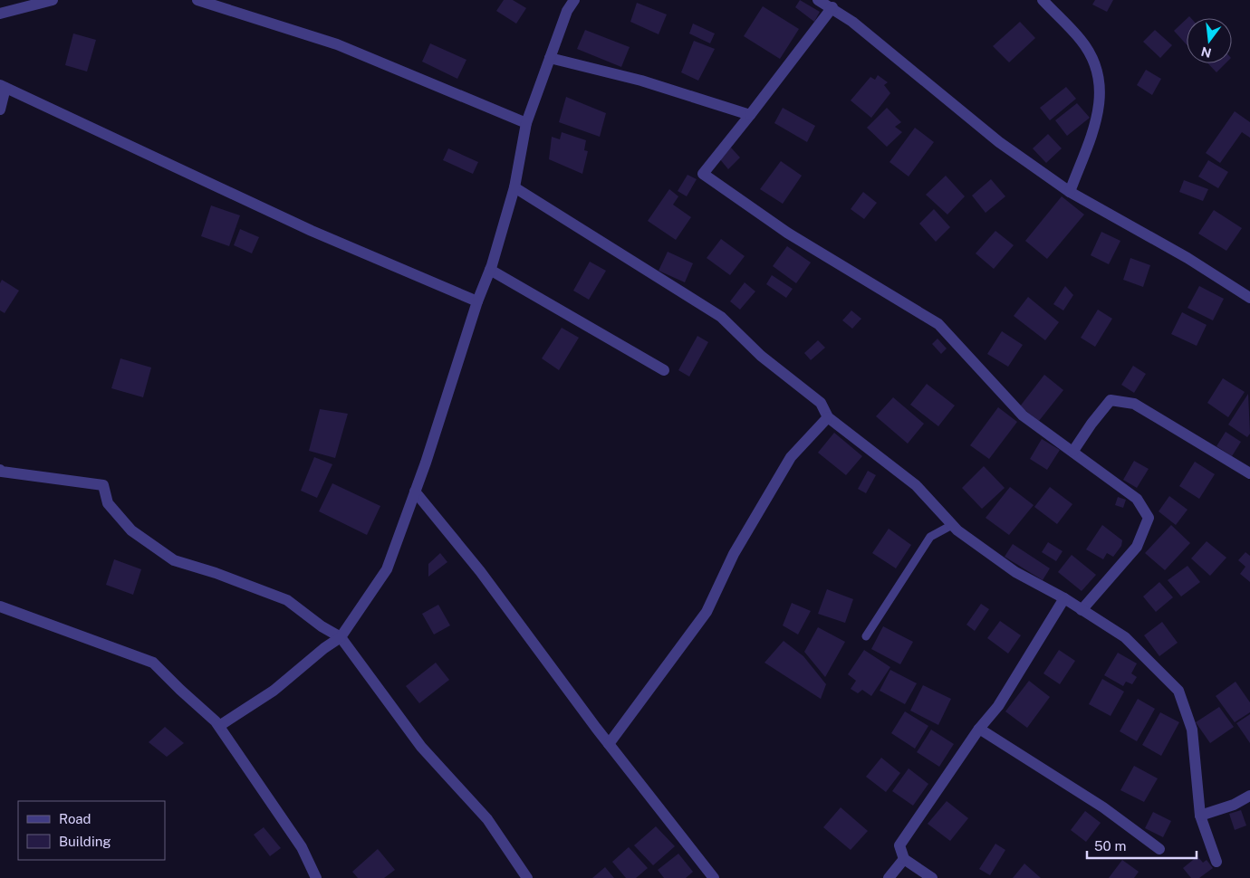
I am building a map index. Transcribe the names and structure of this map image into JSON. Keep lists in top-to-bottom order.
{
  "legend": ["Road", "Building"],
  "scale_bar": "50 m",
  "north": "bottom"
}
